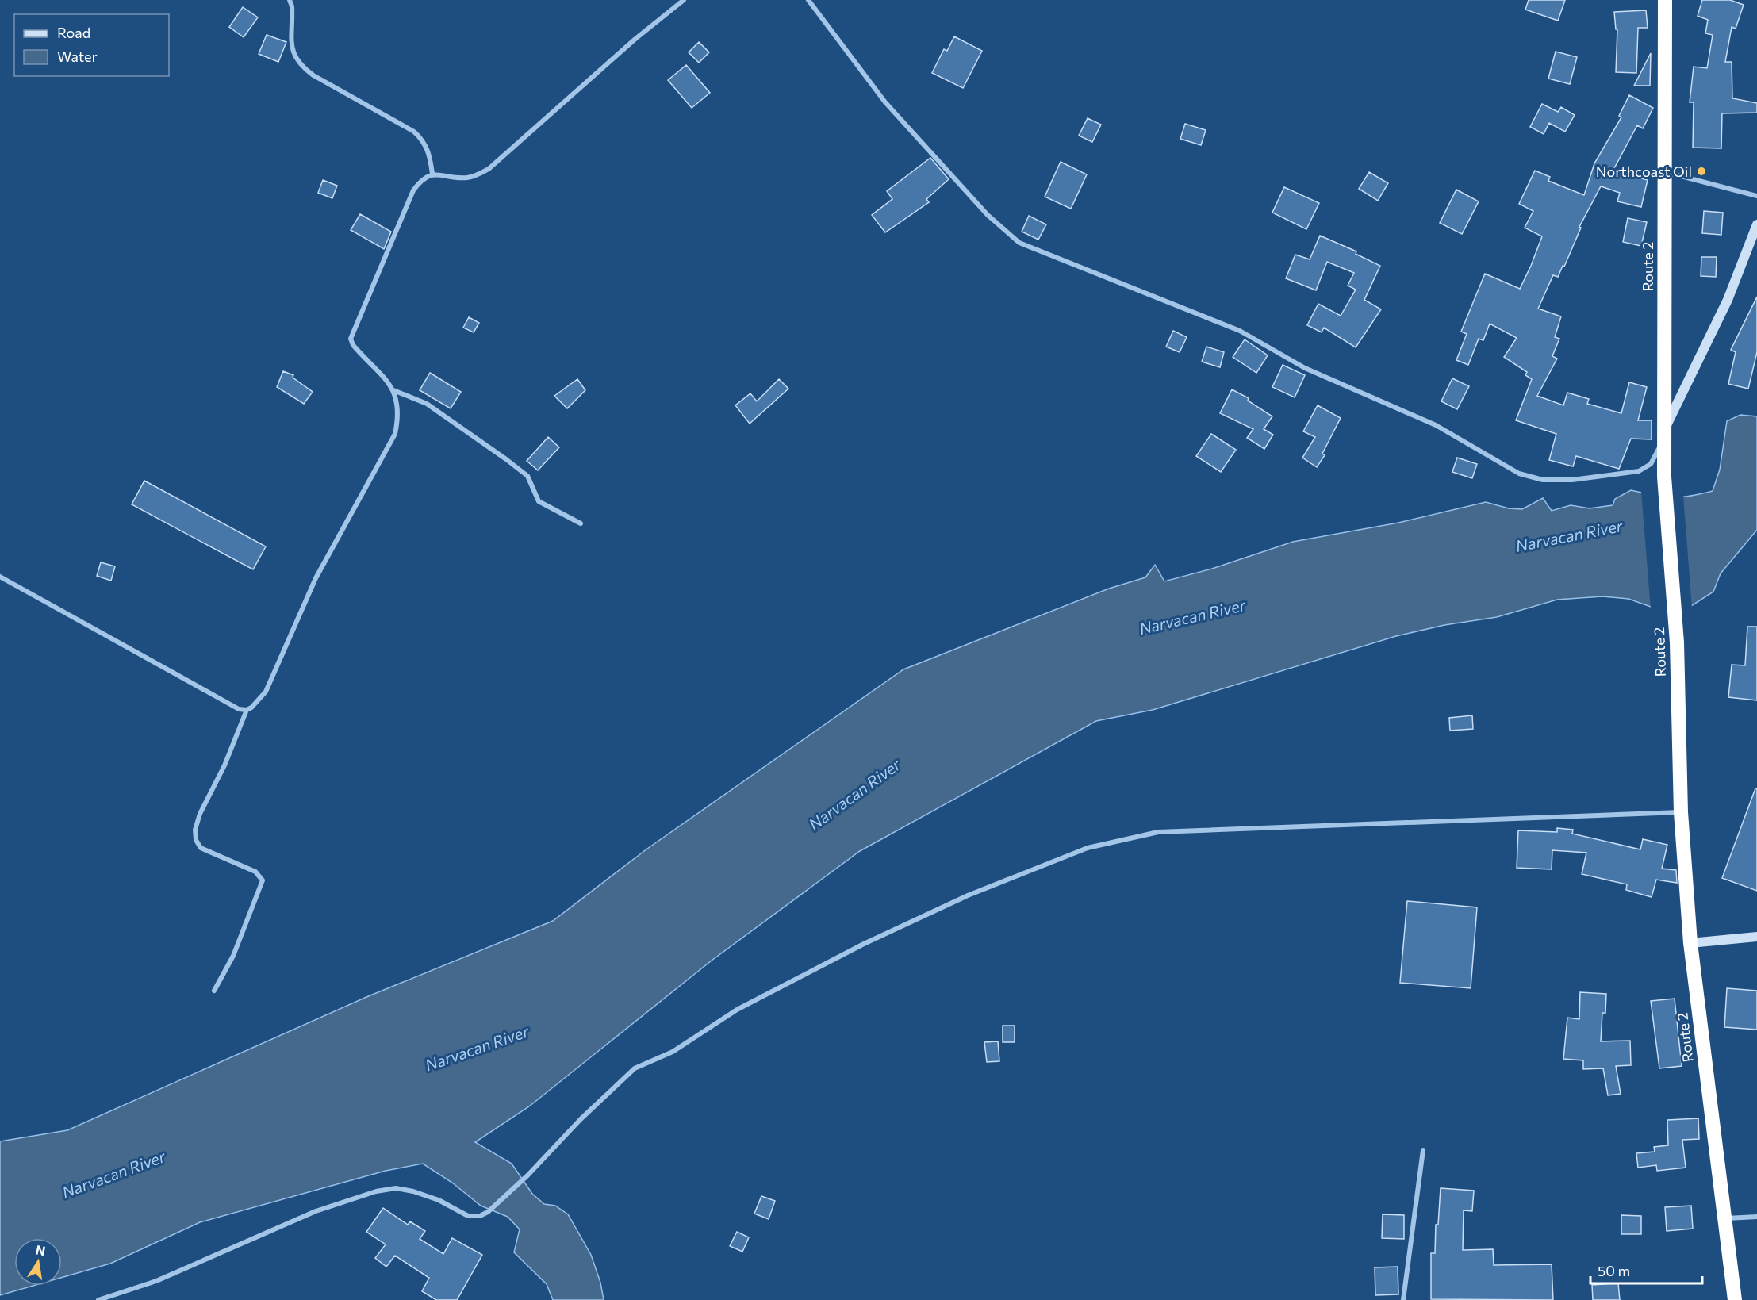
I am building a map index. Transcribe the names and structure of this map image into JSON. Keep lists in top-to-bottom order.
{
  "streets": {
    "highway": ["Route 2"]
  },
  "water": ["Narvacan River"],
  "places": ["Northcoast Oil"],
  "legend": ["Road", "Water"],
  "scale_bar": "50 m",
  "north": "top"
}
